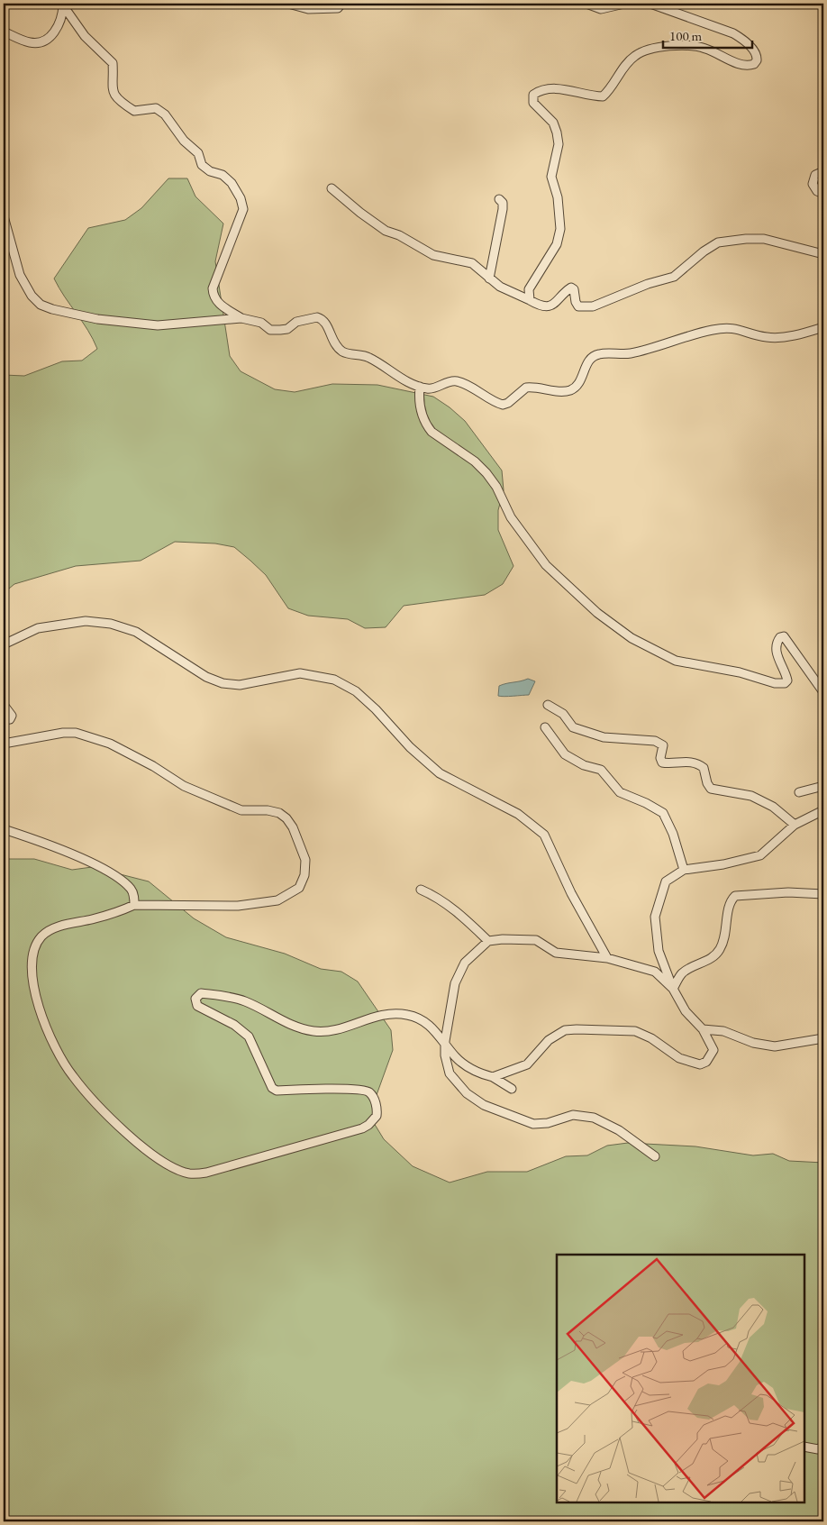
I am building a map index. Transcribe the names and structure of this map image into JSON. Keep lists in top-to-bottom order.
{
  "scale_bar": "100 m"
}
